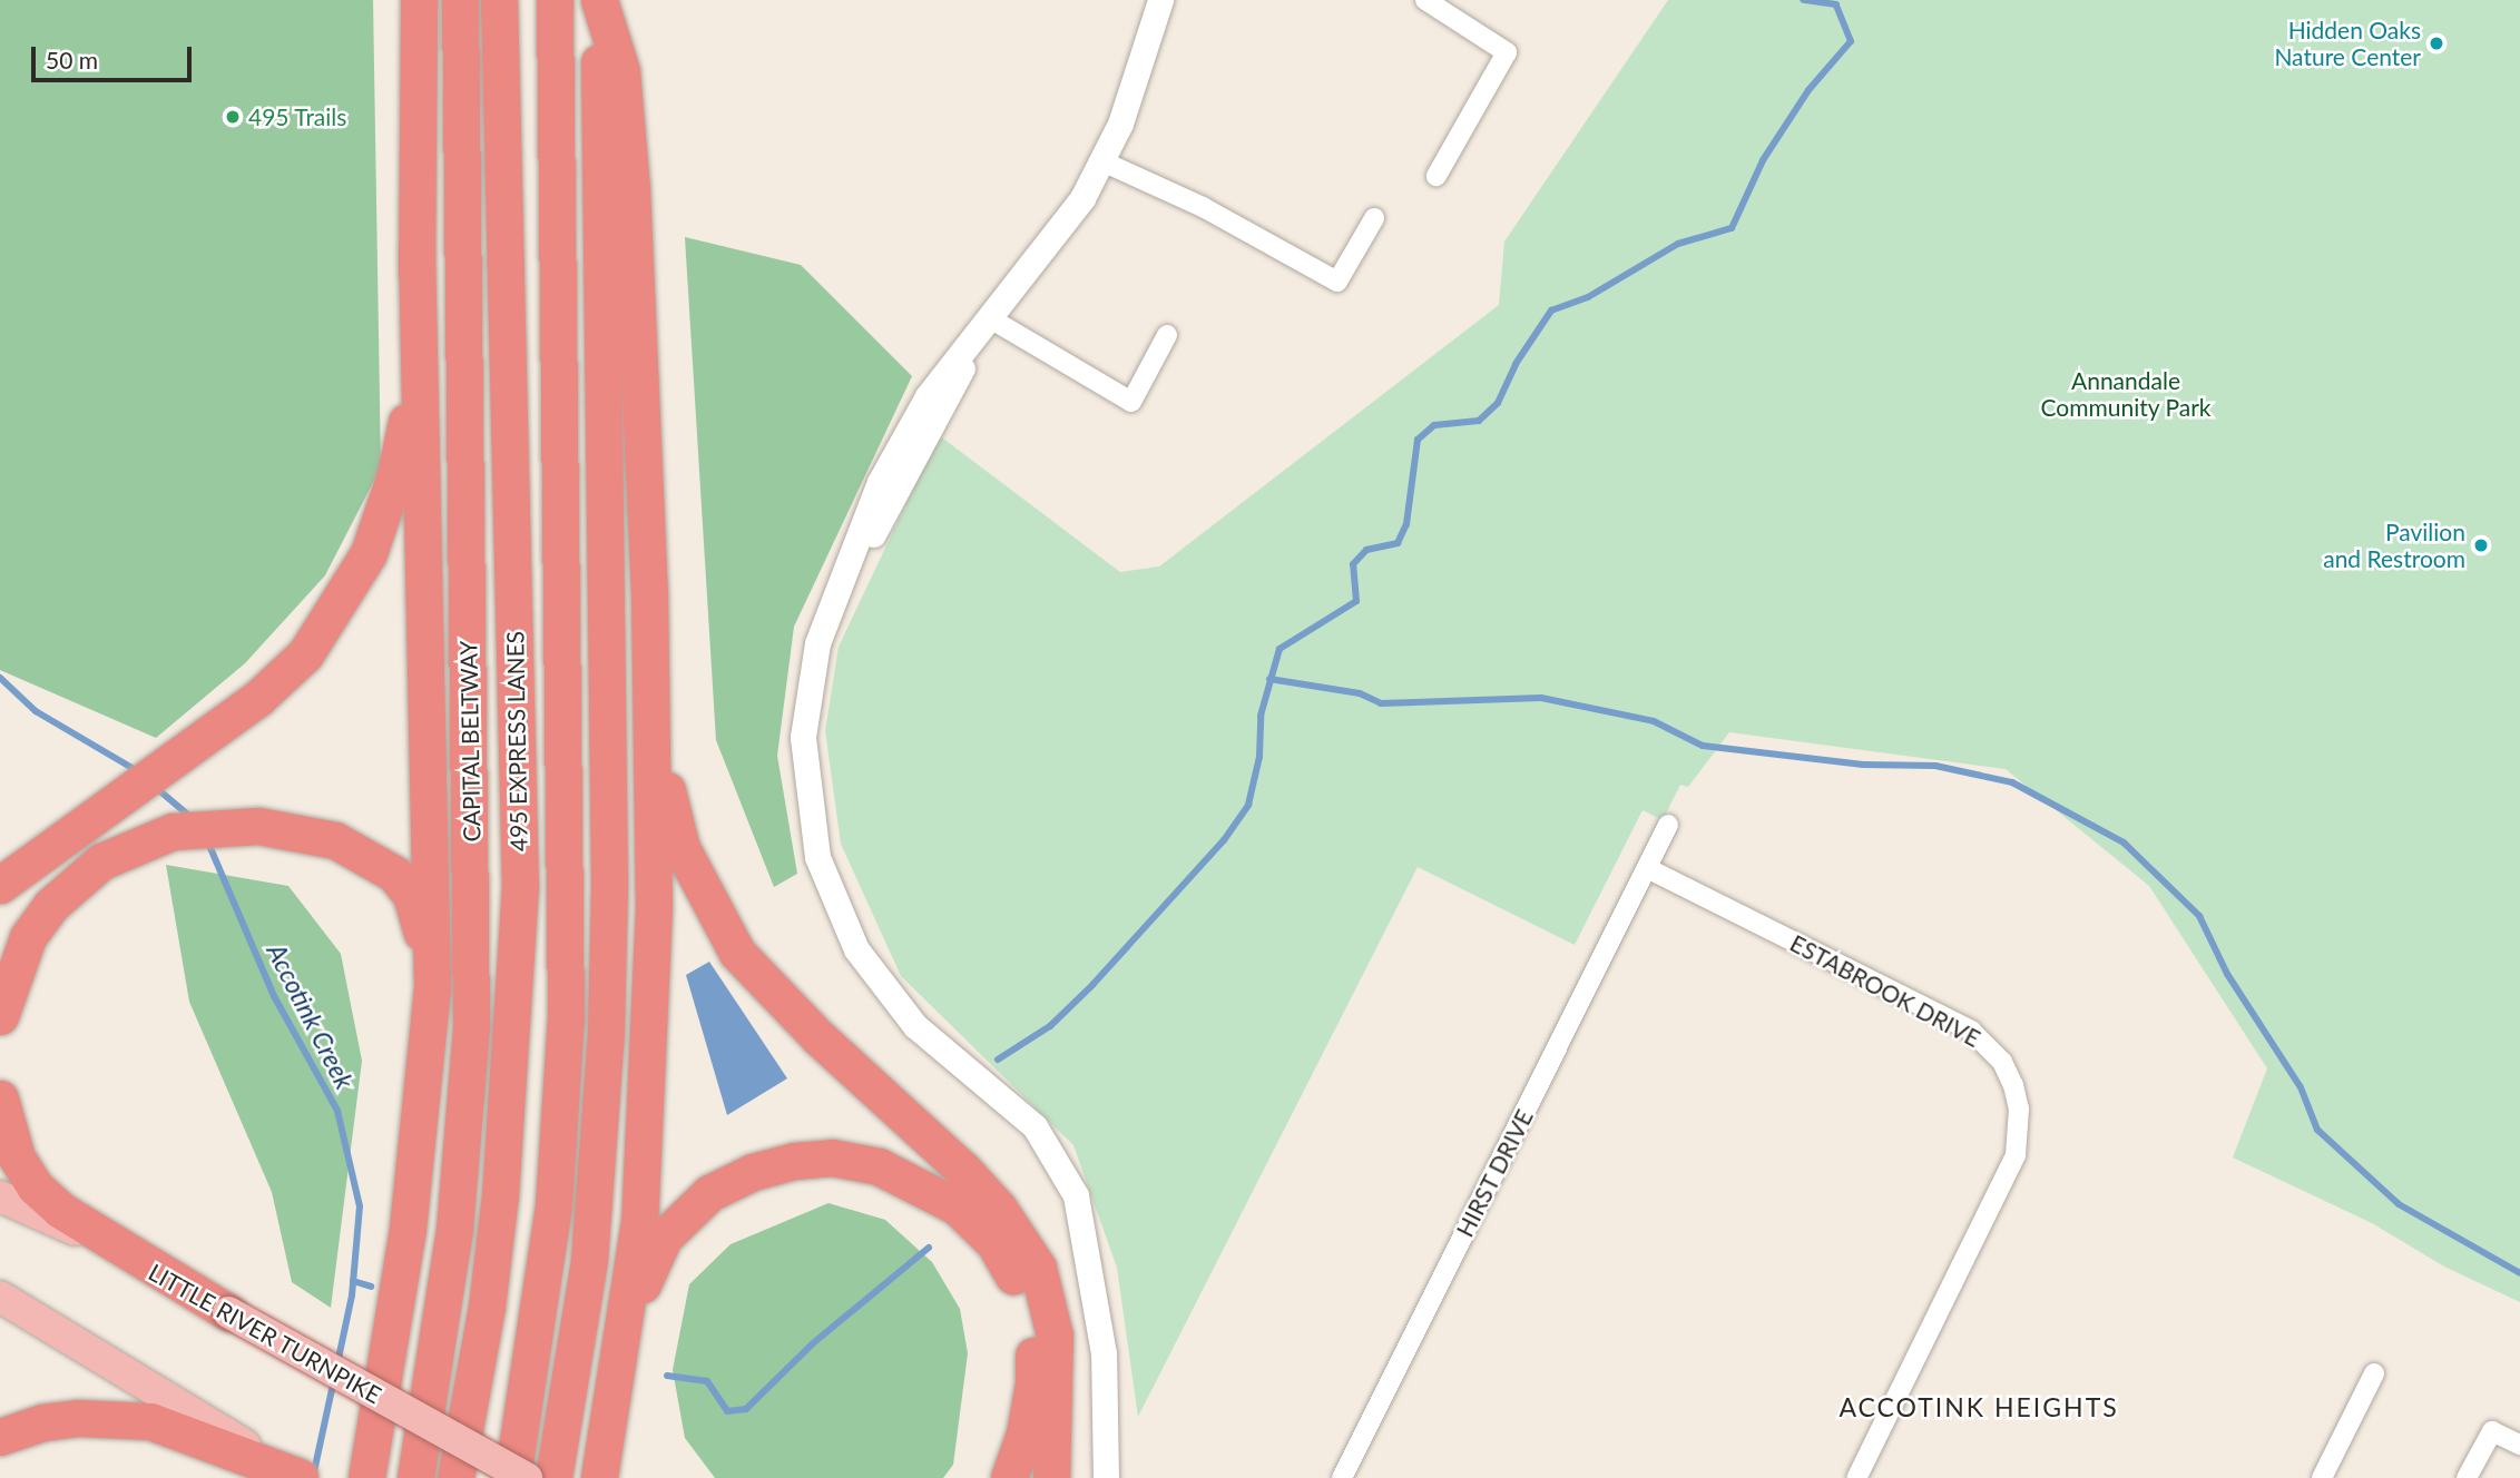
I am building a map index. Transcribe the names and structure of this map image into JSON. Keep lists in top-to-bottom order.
{
  "streets": {
    "highway": ["CAPITAL BELTWAY", "495 EXPRESS LANES"],
    "main road": ["LITTLE RIVER TURNPIKE"],
    "street": ["ESTABROOK DRIVE", "HIRST DRIVE"]
  },
  "crossings": [
    ["ESTABROOK DRIVE", "HIRST DRIVE"]
  ],
  "districts": ["ACCOTINK HEIGHTS"],
  "water": ["Accotink Creek"],
  "parks": ["Annandale Community Park"],
  "places": ["Hidden Oaks Nature Center", "495 Trails", "Pavilion and Restroom"],
  "scale_bar": "50 m"
}
